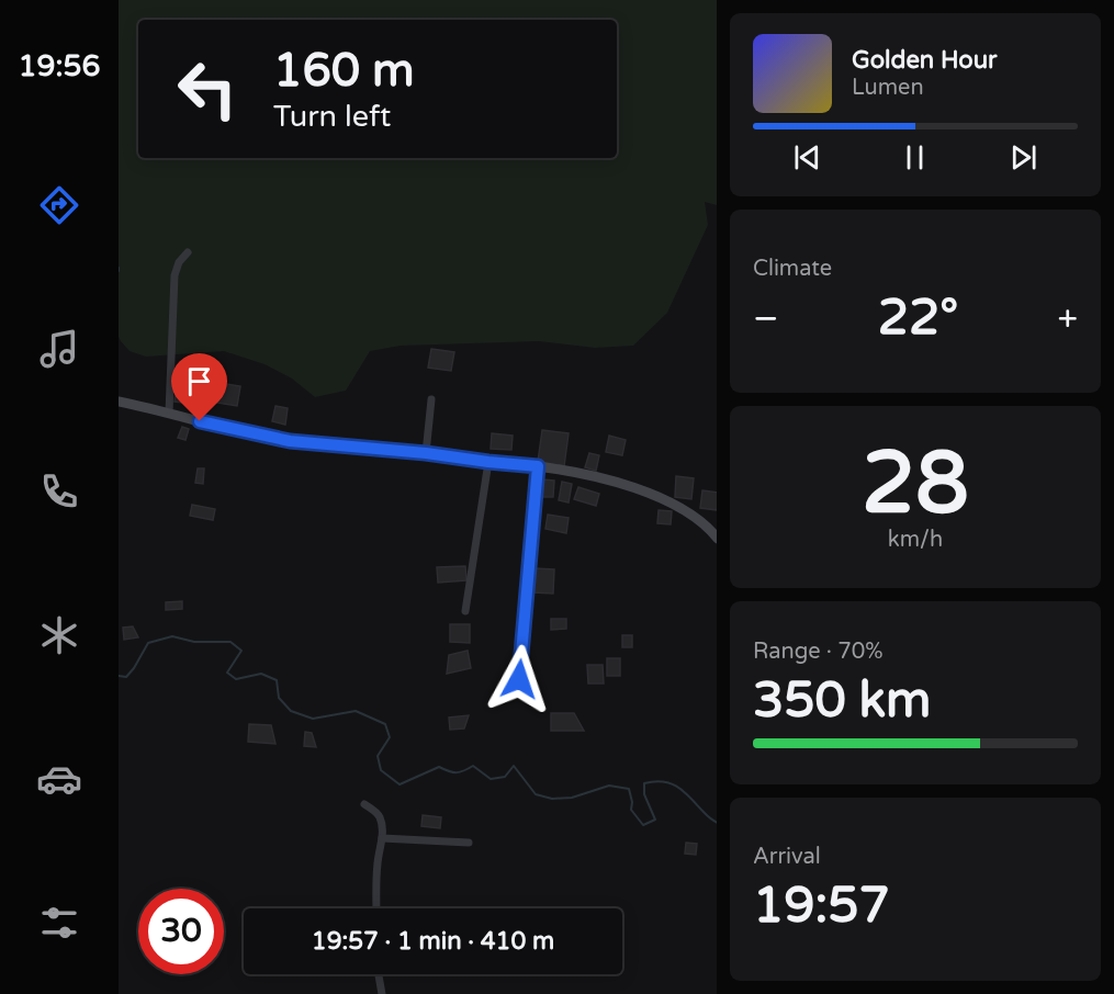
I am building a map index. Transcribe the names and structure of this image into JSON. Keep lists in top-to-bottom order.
{
  "page": {
    "tabs": "19:56",
    "turn": ["160 m", "Turn left"],
    "song": ["Golden Hour", "Lumen"],
    "tile": [
      "Climate",
      ["28", "km/h"],
      ["Range · 70%", "350 km"],
      ["Arrival", "19:57"]
    ],
    "heat": ["−", "22°", "+"],
    "limit": "30",
    "trip": "19:57 · 1 min · 410 m"
  }
}
